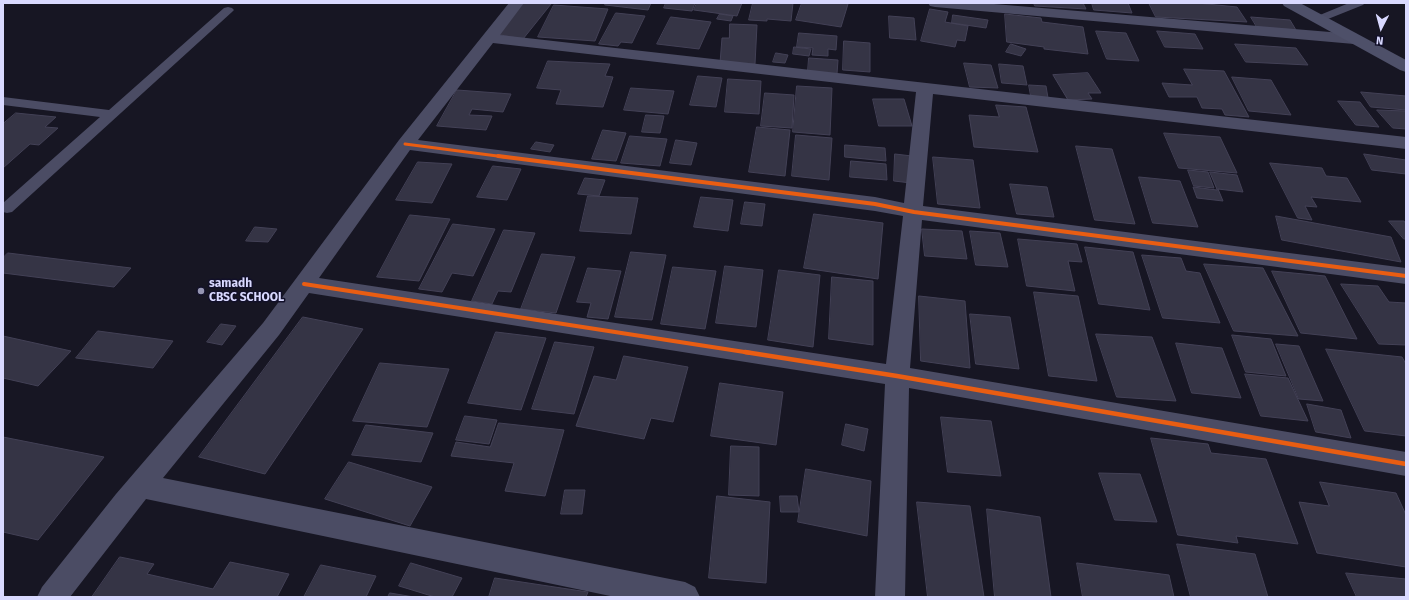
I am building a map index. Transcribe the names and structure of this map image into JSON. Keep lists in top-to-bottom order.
{
  "places": ["samadh CBSC SCHOOL"],
  "north": "bottom"
}
